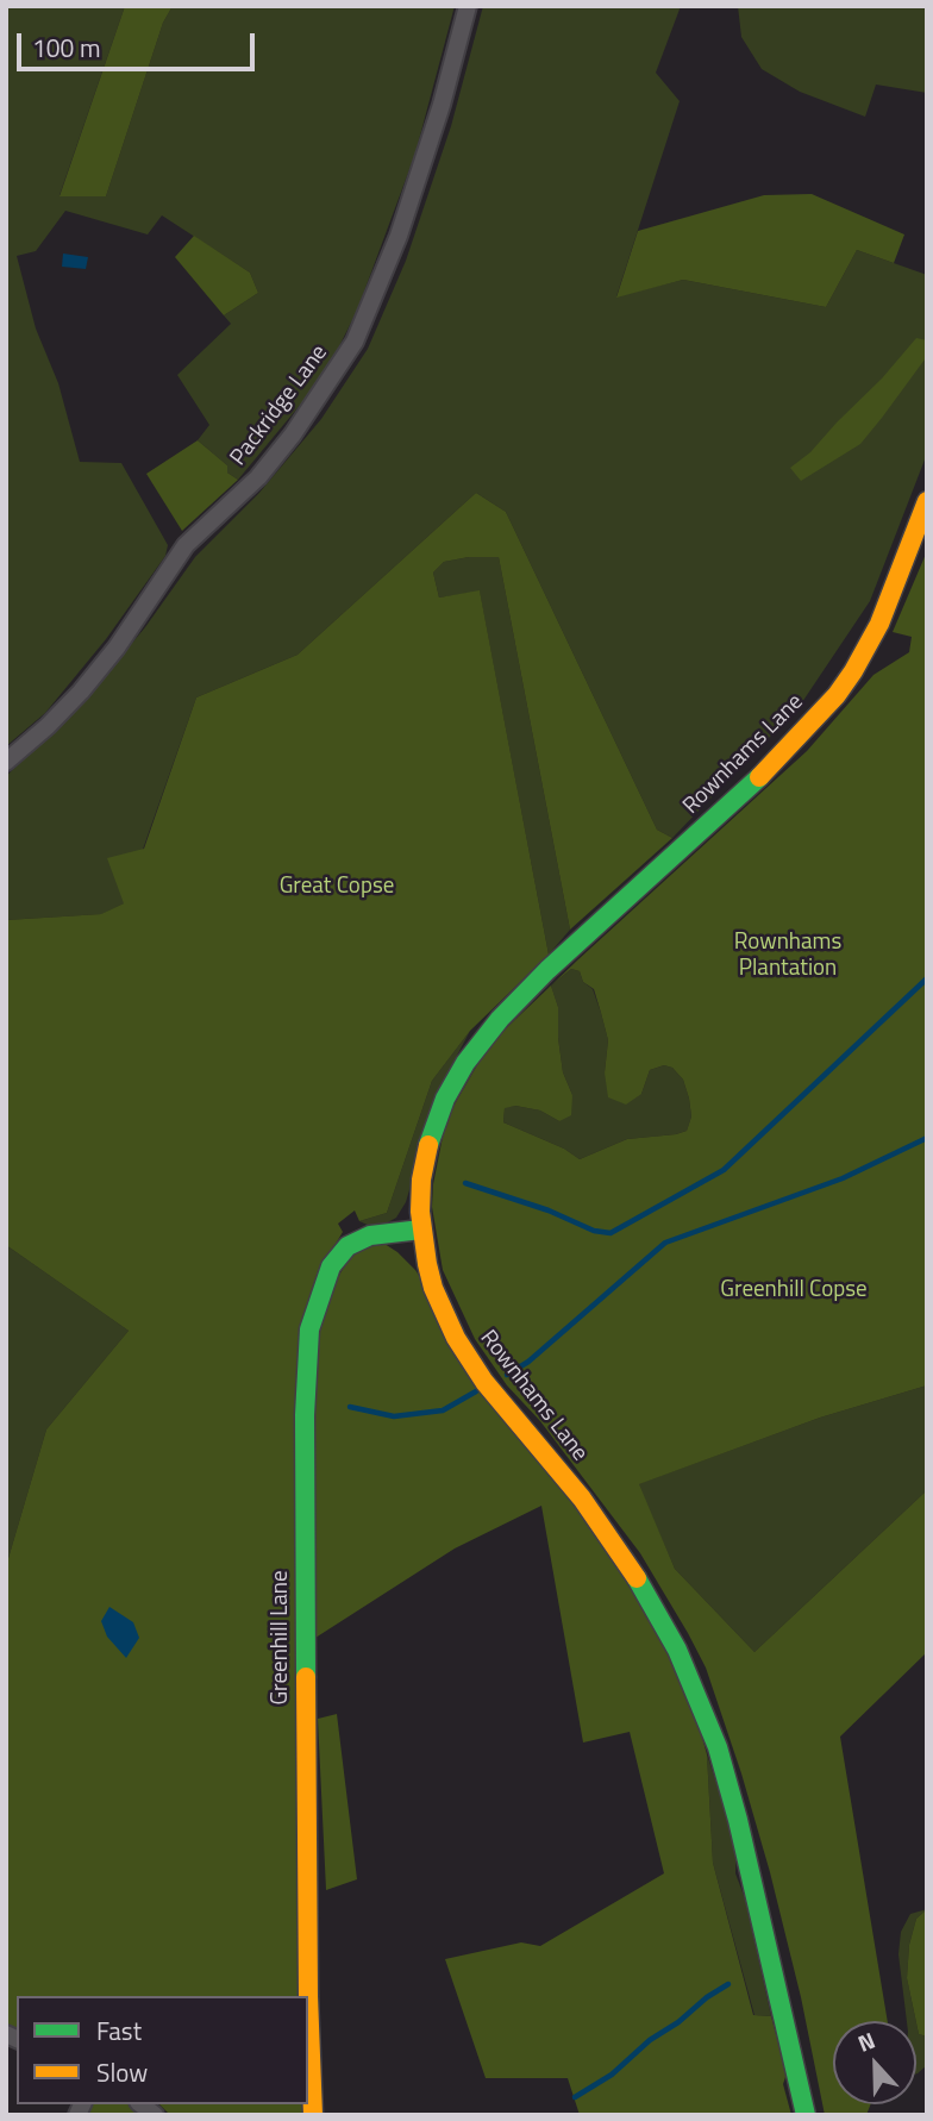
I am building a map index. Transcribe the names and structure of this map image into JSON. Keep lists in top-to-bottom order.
{
  "streets": {
    "street": ["Packridge Lane", "Rownhams Lane", "Greenhill Lane"]
  },
  "crossings": [
    ["Rownhams Lane", "Greenhill Lane"]
  ],
  "parks": ["Great Copse", "Rownhams Plantation", "Greenhill Copse"],
  "legend": ["Fast", "Slow"],
  "scale_bar": "100 m",
  "north": "top"
}
